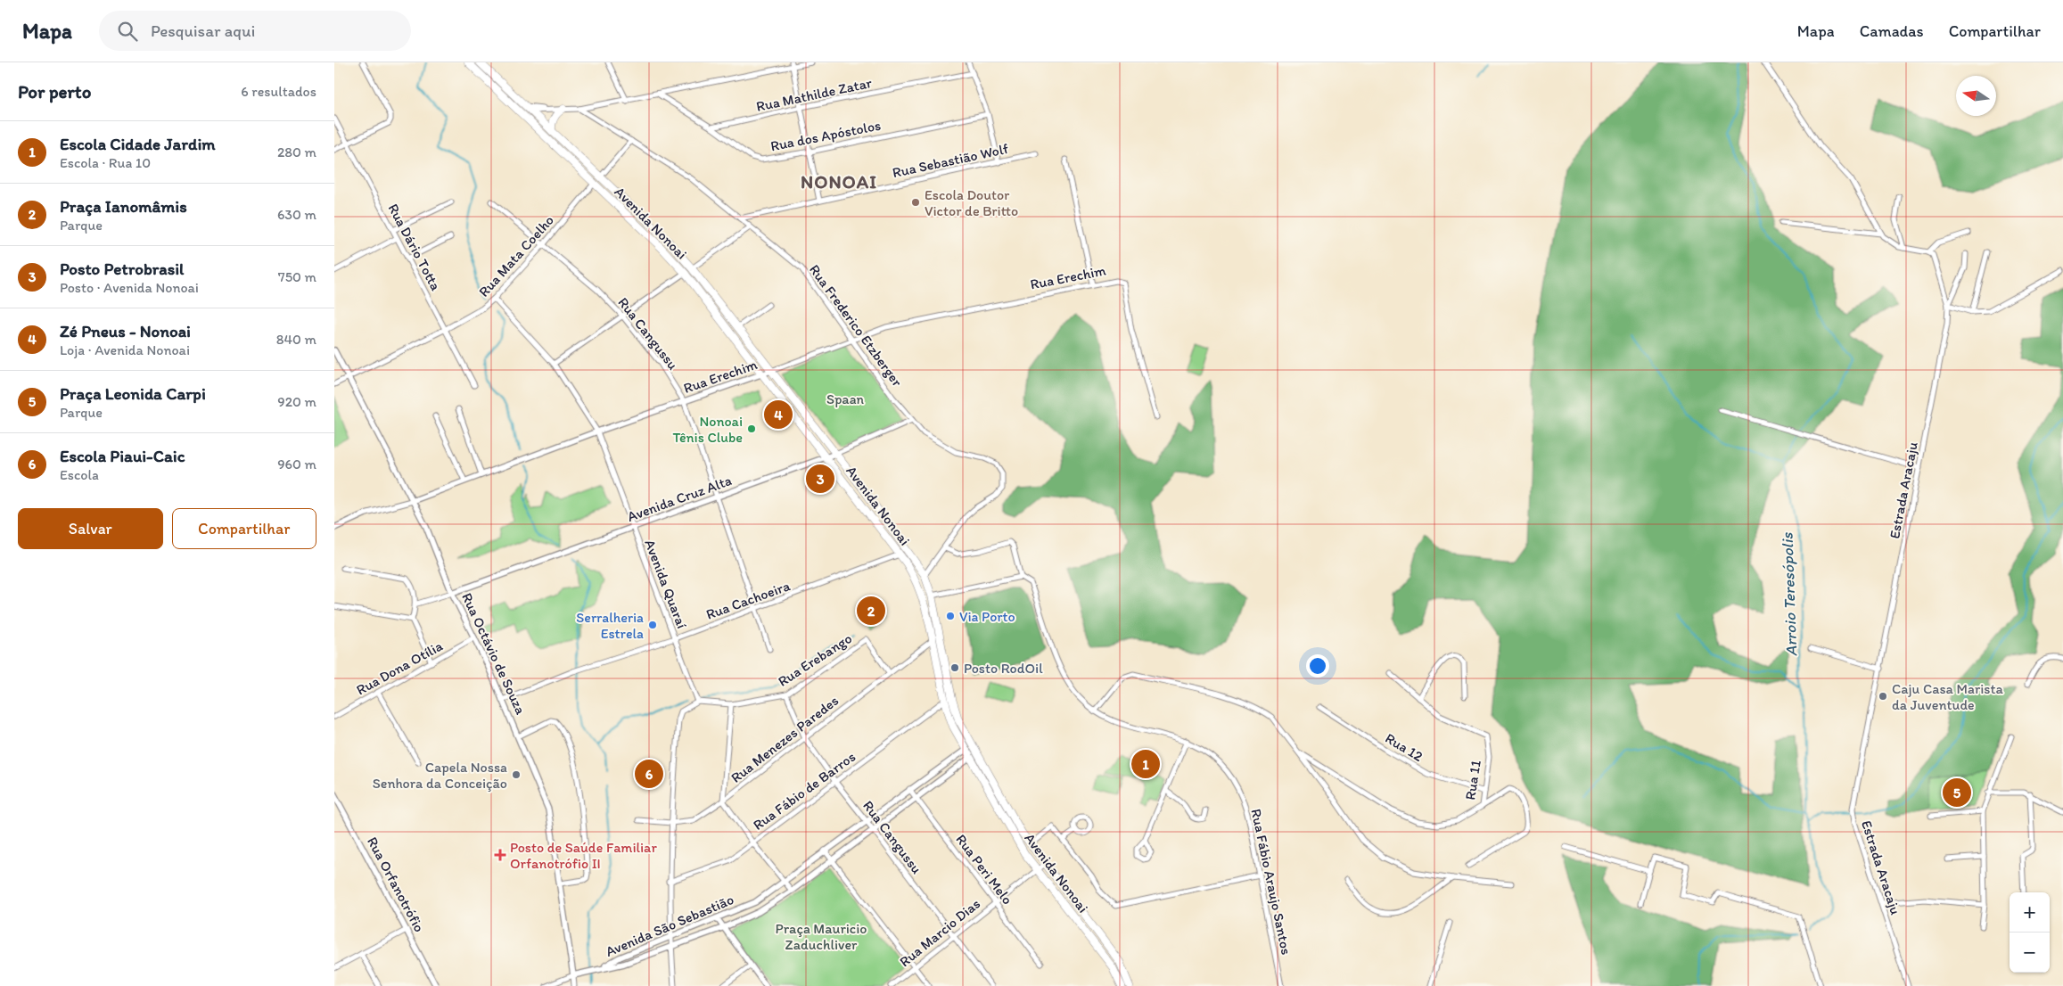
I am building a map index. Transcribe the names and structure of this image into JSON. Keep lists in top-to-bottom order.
{
  "streets": {
    "main road": ["Avenida Nonoai"],
    "street": [
      "Rua Mathilde Zatar",
      "Rua dos Apóstolos",
      "Rua Sebastião Wolf",
      "Rua Dário Totta",
      "Rua Mata Coelho",
      "Rua Erechim",
      "Rua Frederico Etzberger",
      "Rua Cangussu",
      "Estrada Aracaju",
      "Avenida Cruz Alta",
      "Avenida Quaraí",
      "Rua Cachoeira",
      "Rua Octávio de Souza",
      "Rua Erebango",
      "Rua Dona Otília",
      "Rua Menezes Paredes",
      "Rua 12",
      "Rua 11",
      "Rua Fábio de Barros",
      "Rua Peri Melo",
      "Rua Fábio Araujo Santos",
      "Rua Orfanotrófio",
      "Avenida São Sebastião",
      "Rua Marcio Dias"
    ]
  },
  "crossings": [
    ["Rua Mathilde Zatar", "Rua dos Apóstolos"],
    ["Rua Sebastião Wolf", "Rua Frederico Etzberger"],
    ["Avenida Nonoai", "Rua Mata Coelho"],
    ["Avenida Nonoai", "Rua Erechim"],
    ["Avenida Nonoai", "Rua Frederico Etzberger"],
    ["Avenida Nonoai", "Avenida Cruz Alta"],
    ["Avenida Nonoai", "Rua Cachoeira"],
    ["Avenida Nonoai", "Rua Menezes Paredes"],
    ["Avenida Nonoai", "Rua Fábio de Barros"],
    ["Avenida Nonoai", "Avenida São Sebastião"],
    ["Avenida Nonoai", "Rua Marcio Dias"],
    ["Rua Dário Totta", "Rua Mata Coelho"],
    ["Rua Mata Coelho", "Rua Cangussu"],
    ["Rua Mata Coelho", "Avenida Quaraí"],
    ["Rua Mata Coelho", "Rua Octávio de Souza"],
    ["Rua Erechim", "Rua Frederico Etzberger"],
    ["Rua Erechim", "Rua Cangussu"],
    ["Rua Erechim", "Avenida Quaraí"],
    ["Rua Erechim", "Rua Octávio de Souza"],
    ["Rua Frederico Etzberger", "Avenida Cruz Alta"],
    ["Rua Cangussu", "Avenida Cruz Alta"],
    ["Rua Cangussu", "Rua Cachoeira"],
    ["Rua Cangussu", "Rua Erebango"],
    ["Rua Cangussu", "Rua Menezes Paredes"],
    ["Rua Cangussu", "Rua Fábio de Barros"],
    ["Rua Cangussu", "Avenida São Sebastião"],
    ["Rua Cangussu", "Rua Marcio Dias"],
    ["Avenida Cruz Alta", "Avenida Quaraí"],
    ["Avenida Cruz Alta", "Rua Octávio de Souza"],
    ["Avenida Quaraí", "Rua Cachoeira"],
    ["Avenida Quaraí", "Rua Erebango"],
    ["Rua Cachoeira", "Rua Octávio de Souza"],
    ["Rua Octávio de Souza", "Rua Dona Otília"],
    ["Rua Erebango", "Rua Menezes Paredes"],
    ["Rua 12", "Rua 11"],
    ["Rua Peri Melo", "Avenida São Sebastião"],
    ["Rua Peri Melo", "Rua Marcio Dias"]
  ],
  "districts": ["NONOAI"],
  "water": ["Arroio Teresópolis"],
  "parks": ["Spaan", "Praça Mauricio Zaduchliver"],
  "places": {
    "other": [
      "Escola Doutor Victor de Britto",
      "Nonoai Tênis Clube",
      "Via Porto",
      "Serralheria Estrela",
      "Posto RodOil",
      "Caju Casa Marista da Juventude",
      "Capela Nossa Senhora da Conceição"
    ],
    "health": ["Posto de Saúde Familiar Orfanotrófio II"]
  },
  "north": "left",
  "page": {
    "header": "Mapa",
    "search": "Pesquisar aqui",
    "nav": ["Mapa", "Camadas", "Compartilhar"],
    "heading": ["Por perto", "6 resultados"],
    "list": [
      {
        "mark": "1",
        "name": "Escola Cidade Jardim",
        "note": "Escola · Rua 10",
        "value": "280 m"
      },
      {
        "mark": "2",
        "name": "Praça Ianomâmis",
        "note": "Parque",
        "value": "630 m"
      },
      {
        "mark": "3",
        "name": "Posto Petrobrasil",
        "note": "Posto · Avenida Nonoai",
        "value": "750 m"
      },
      {
        "mark": "4",
        "name": "Zé Pneus - Nonoai",
        "note": "Loja · Avenida Nonoai",
        "value": "840 m"
      },
      {
        "mark": "5",
        "name": "Praça Leonida Carpi",
        "note": "Parque",
        "value": "920 m"
      },
      {
        "mark": "6",
        "name": "Escola Piaui-Caic",
        "note": "Escola",
        "value": "960 m"
      }
    ],
    "pins": [
      "4",
      "3",
      "2",
      "1",
      "6",
      "5"
    ],
    "buttons": ["Salvar", "Compartilhar"],
    "map_buttons": ["+", "−"]
  }
}
